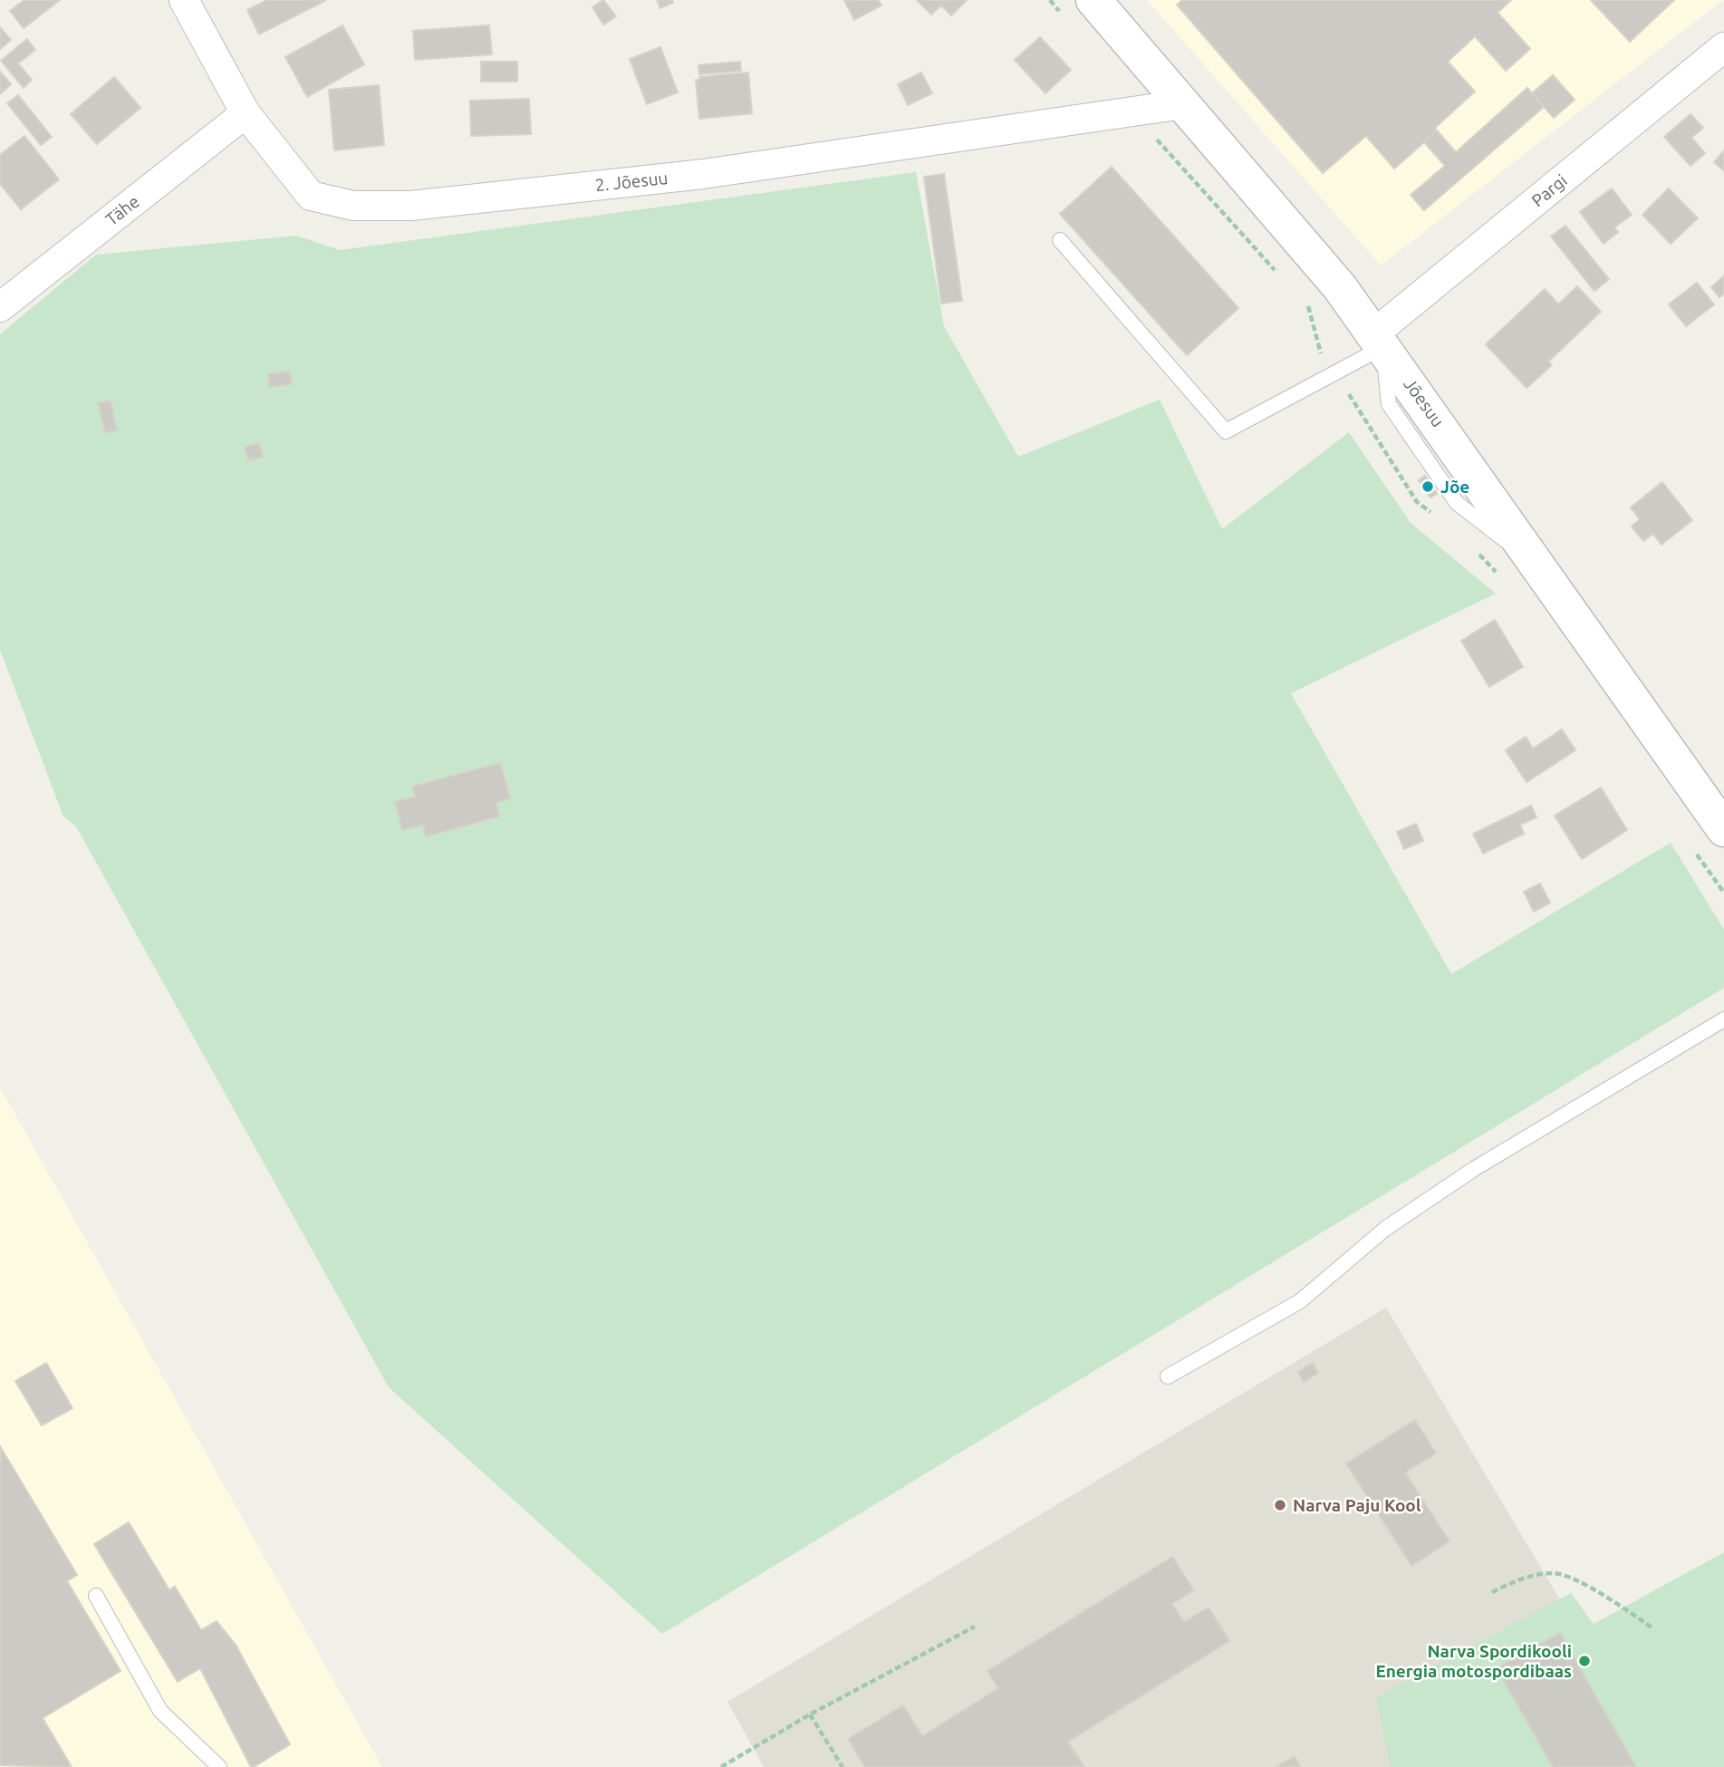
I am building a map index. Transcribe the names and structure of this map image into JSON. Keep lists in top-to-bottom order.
{
  "streets": {
    "street": [
      "2. Jõesuu",
      "Pargi",
      "Tähe",
      "Jõesuu"
    ]
  },
  "crossings": [
    ["2. Jõesuu", "Tähe"],
    ["2. Jõesuu", "Jõesuu"],
    ["Pargi", "Jõesuu"]
  ],
  "places": ["Jõe", "Narva Paju Kool", "Narva Spordikooli Energia motospordibaas"]
}
